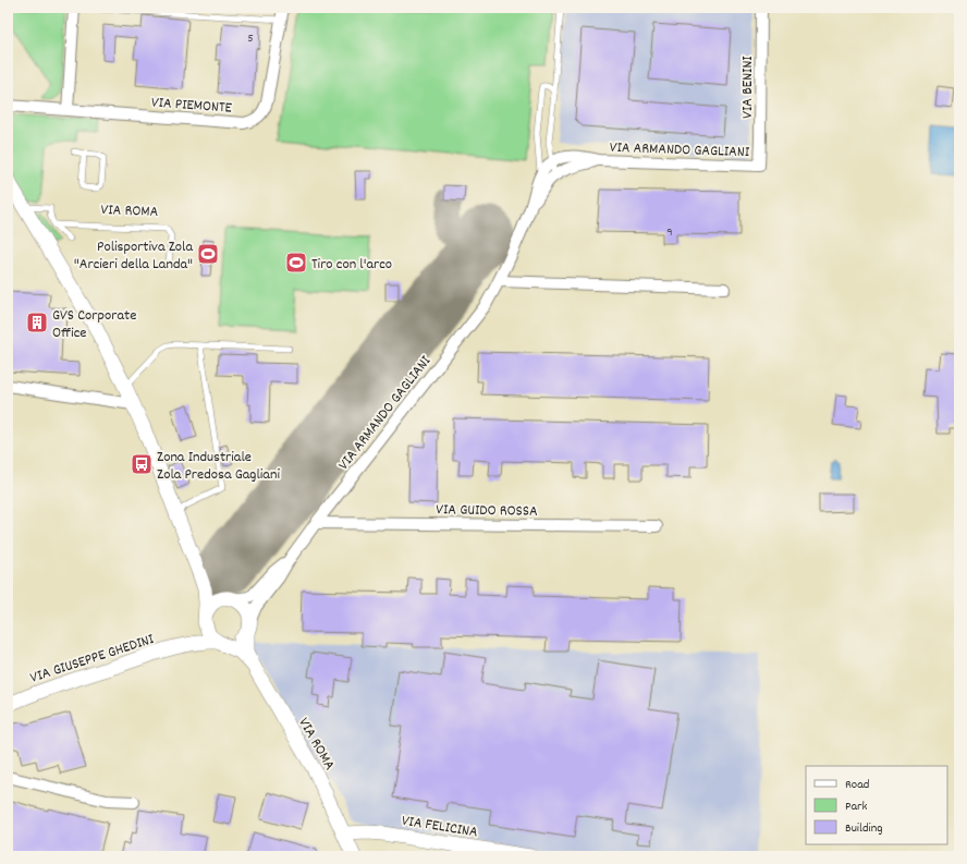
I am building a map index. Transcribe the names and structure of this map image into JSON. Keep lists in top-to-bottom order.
{
  "streets": {
    "street": [
      "VIA BENINI",
      "VIA PIEMONTE",
      "VIA ARMANDO GAGLIANI",
      "VIA ROMA",
      "VIA GUIDO ROSSA",
      "VIA GIUSEPPE GHEDINI",
      "VIA FELICINA"
    ]
  },
  "crossings": [
    ["VIA BENINI", "VIA ARMANDO GAGLIANI"],
    ["VIA ARMANDO GAGLIANI", "VIA ROMA"],
    ["VIA ARMANDO GAGLIANI", "VIA GUIDO ROSSA"],
    ["VIA ARMANDO GAGLIANI", "VIA GIUSEPPE GHEDINI"],
    ["VIA ROMA", "VIA GIUSEPPE GHEDINI"],
    ["VIA ROMA", "VIA FELICINA"]
  ],
  "places": {
    "sports": ["Polisportiva Zola \"Arcieri della Landa\"", "Tiro con l'arco"],
    "building": ["GVS Corporate Office"],
    "bus stop": ["Zona Industriale Zola Predosa Gagliani"]
  },
  "house_numbers": ["5", "9"],
  "legend": ["Road", "Park", "Building"]
}
